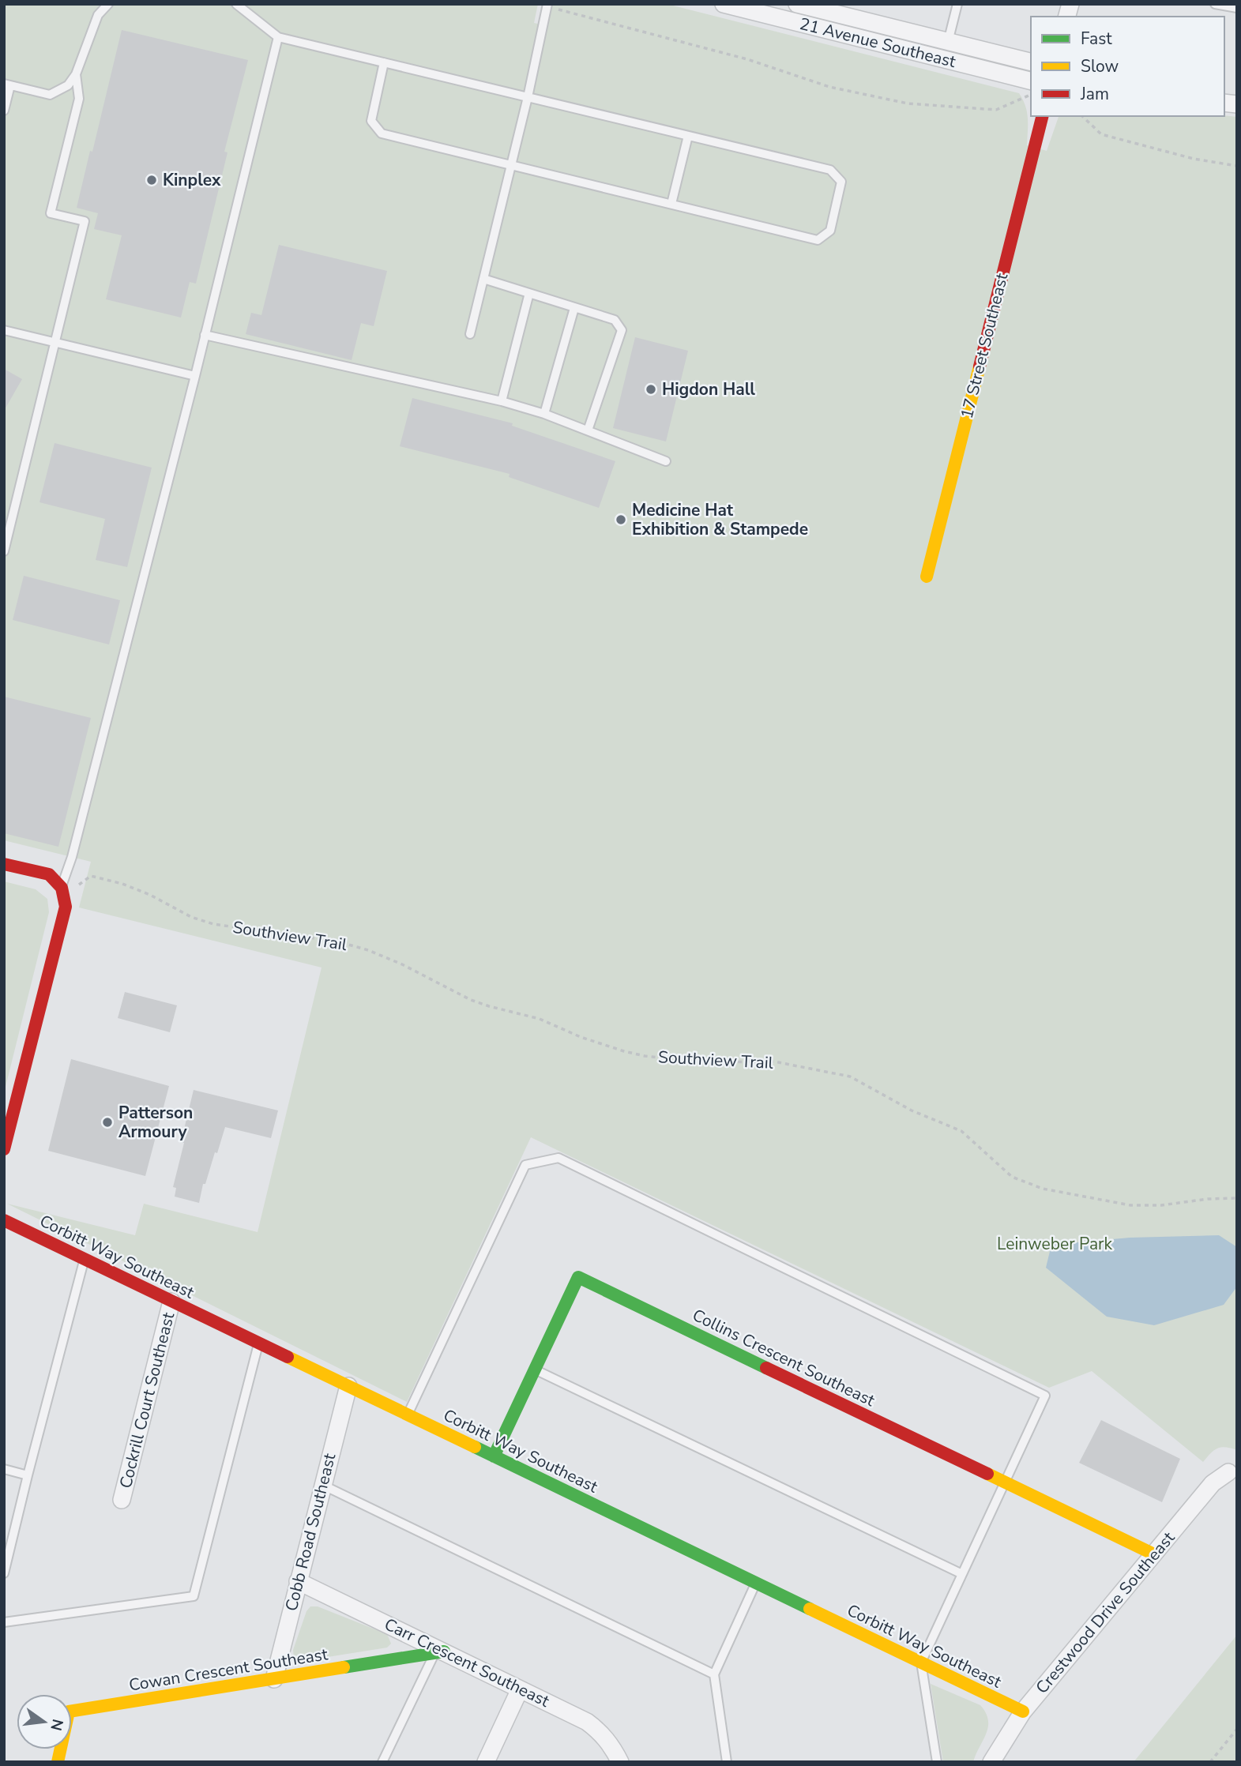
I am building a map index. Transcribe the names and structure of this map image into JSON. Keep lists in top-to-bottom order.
{
  "streets": {
    "street": [
      "21 Avenue Southeast",
      "17 Street Southeast",
      "Corbitt Way Southeast",
      "Collins Crescent Southeast",
      "Cockrill Court Southeast",
      "Cobb Road Southeast",
      "Crestwood Drive Southeast",
      "Carr Crescent Southeast",
      "Cowan Crescent Southeast"
    ],
    "path": ["Southview Trail"]
  },
  "crossings": [
    ["Corbitt Way Southeast", "Collins Crescent Southeast"],
    ["Corbitt Way Southeast", "Cockrill Court Southeast"],
    ["Corbitt Way Southeast", "Cobb Road Southeast"],
    ["Corbitt Way Southeast", "Crestwood Drive Southeast"],
    ["Collins Crescent Southeast", "Crestwood Drive Southeast"],
    ["Cobb Road Southeast", "Carr Crescent Southeast"],
    ["Cobb Road Southeast", "Cowan Crescent Southeast"],
    ["Carr Crescent Southeast", "Cowan Crescent Southeast"]
  ],
  "parks": ["Leinweber Park"],
  "places": [
    "Kinplex",
    "Higdon Hall",
    "Medicine Hat Exhibition & Stampede",
    "Patterson Armoury"
  ],
  "legend": ["Fast", "Slow", "Jam"],
  "north": "right"
}
